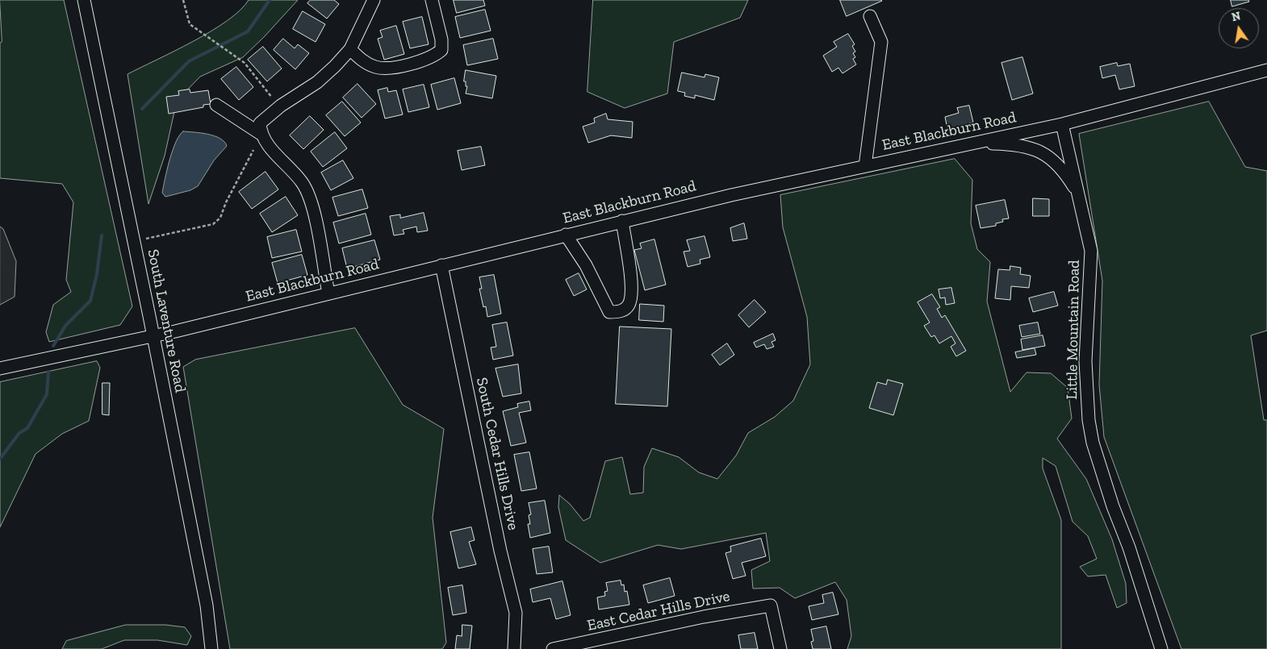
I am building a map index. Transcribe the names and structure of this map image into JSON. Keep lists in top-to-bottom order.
{
  "streets": {
    "street": [
      "East Blackburn Road",
      "South Laventure Road",
      "Little Mountain Road",
      "South Cedar Hills Drive",
      "East Cedar Hills Drive"
    ]
  },
  "crossings": [
    ["East Blackburn Road", "South Laventure Road"],
    ["East Blackburn Road", "Little Mountain Road"],
    ["East Blackburn Road", "South Cedar Hills Drive"]
  ],
  "north": "top"
}
